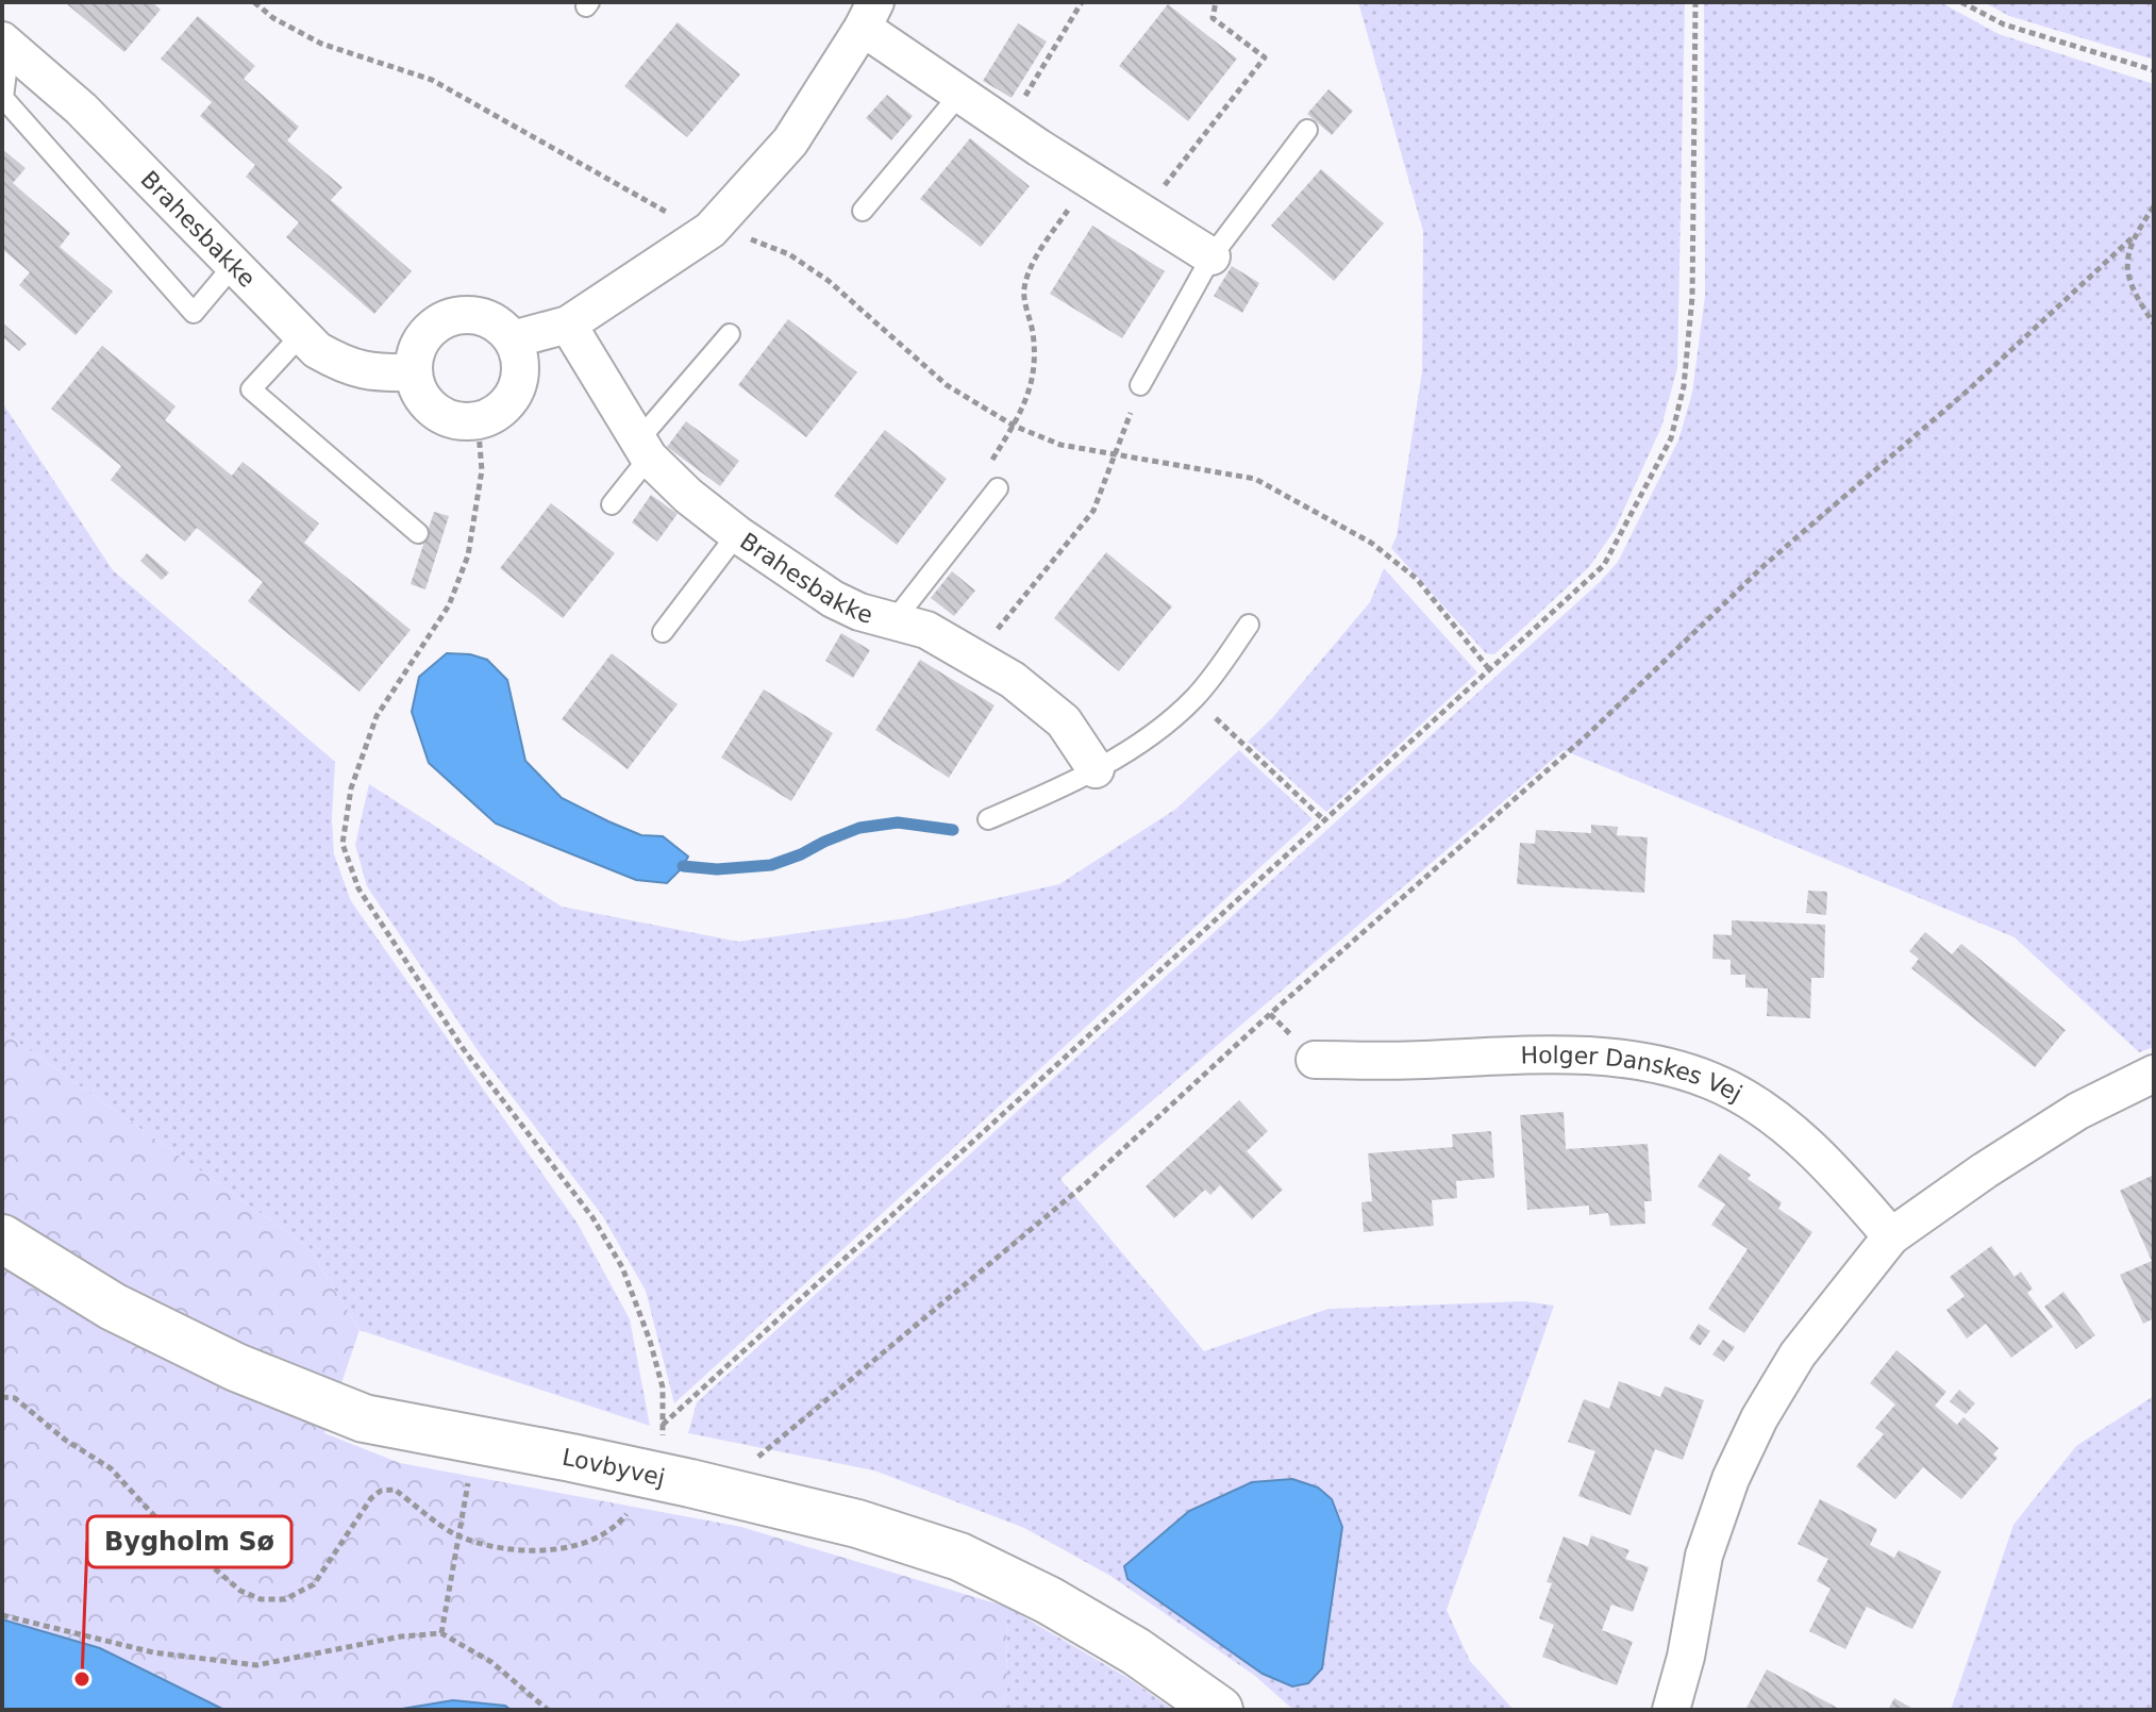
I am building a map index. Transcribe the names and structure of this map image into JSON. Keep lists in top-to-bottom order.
{
  "streets": {
    "street": ["Brahesbakke", "Holger Danskes Vej", "Lovbyvej"]
  },
  "places": ["Bygholm Sø"]
}
